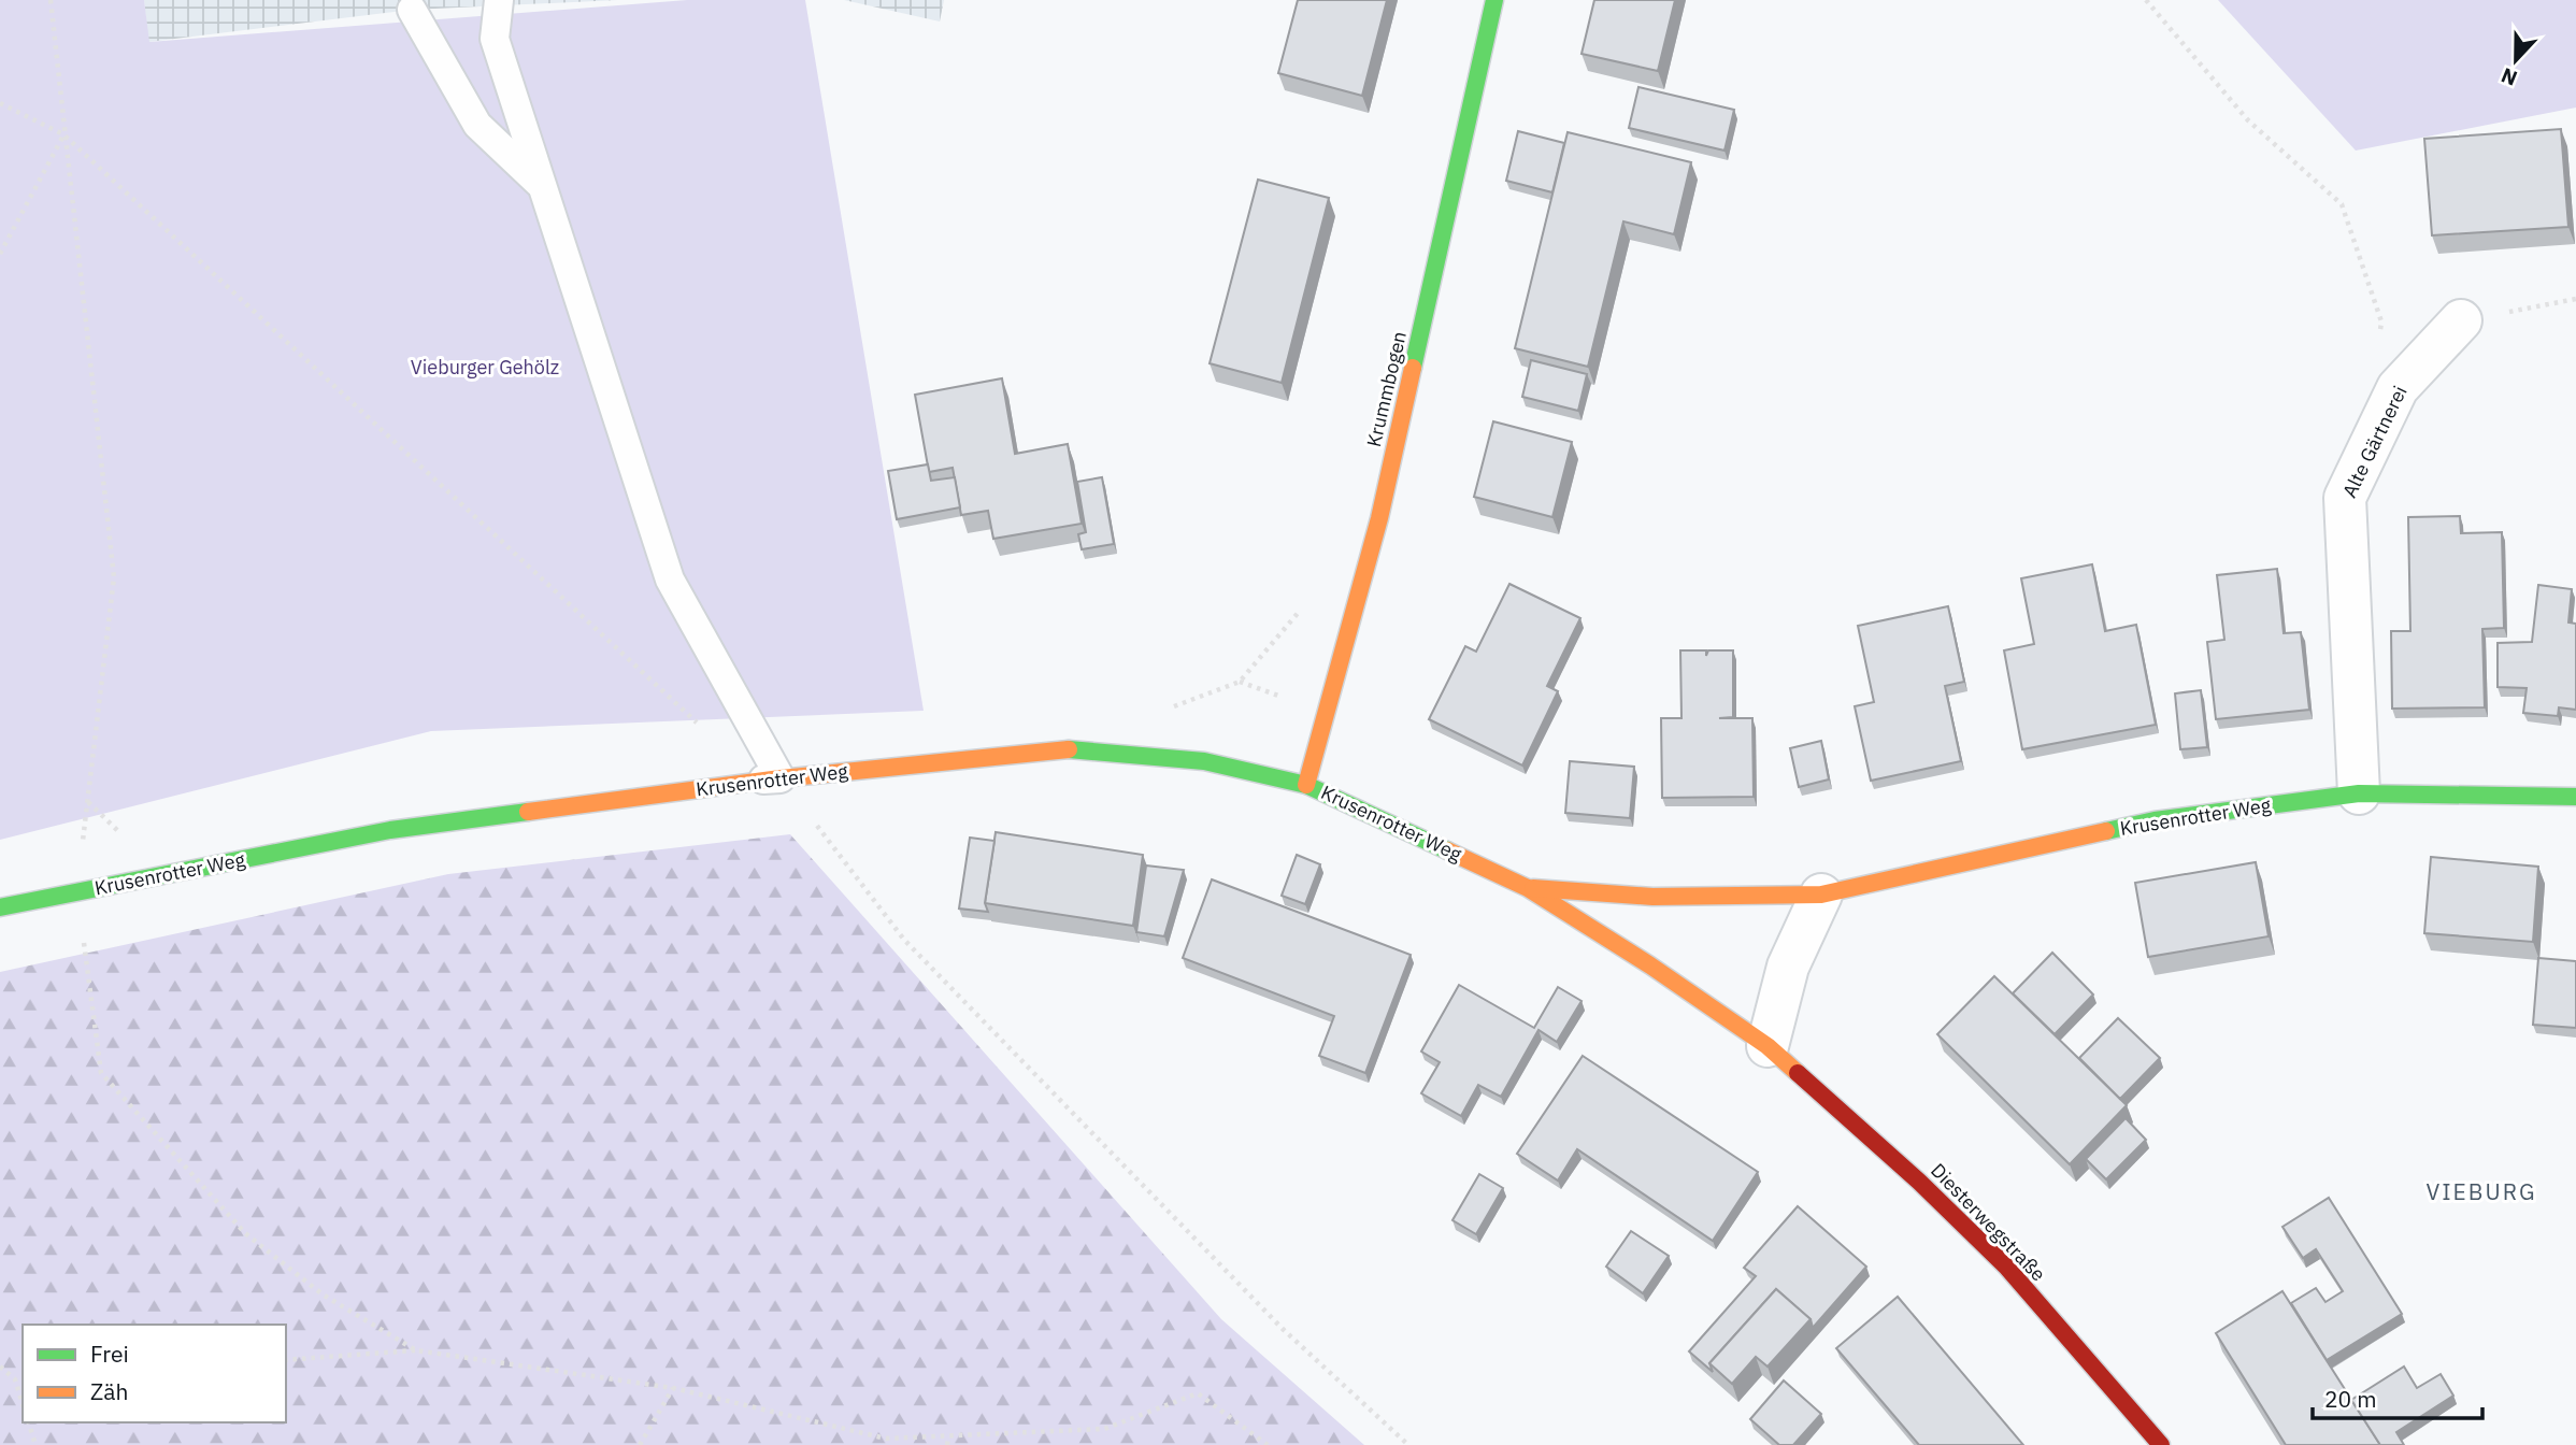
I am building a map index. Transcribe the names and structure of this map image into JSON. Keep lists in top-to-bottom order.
{
  "streets": {
    "street": [
      "Krummbogen",
      "Alte Gärtnerei",
      "Krusenrotter Weg",
      "Diesterwegstraße"
    ]
  },
  "crossings": [
    ["Krummbogen", "Krusenrotter Weg"],
    ["Alte Gärtnerei", "Krusenrotter Weg"],
    ["Krusenrotter Weg", "Diesterwegstraße"]
  ],
  "districts": ["VIEBURG"],
  "parks": ["Vieburger Gehölz"],
  "legend": ["Frei", "Zäh"],
  "scale_bar": "20 m",
  "north": "bottom"
}
